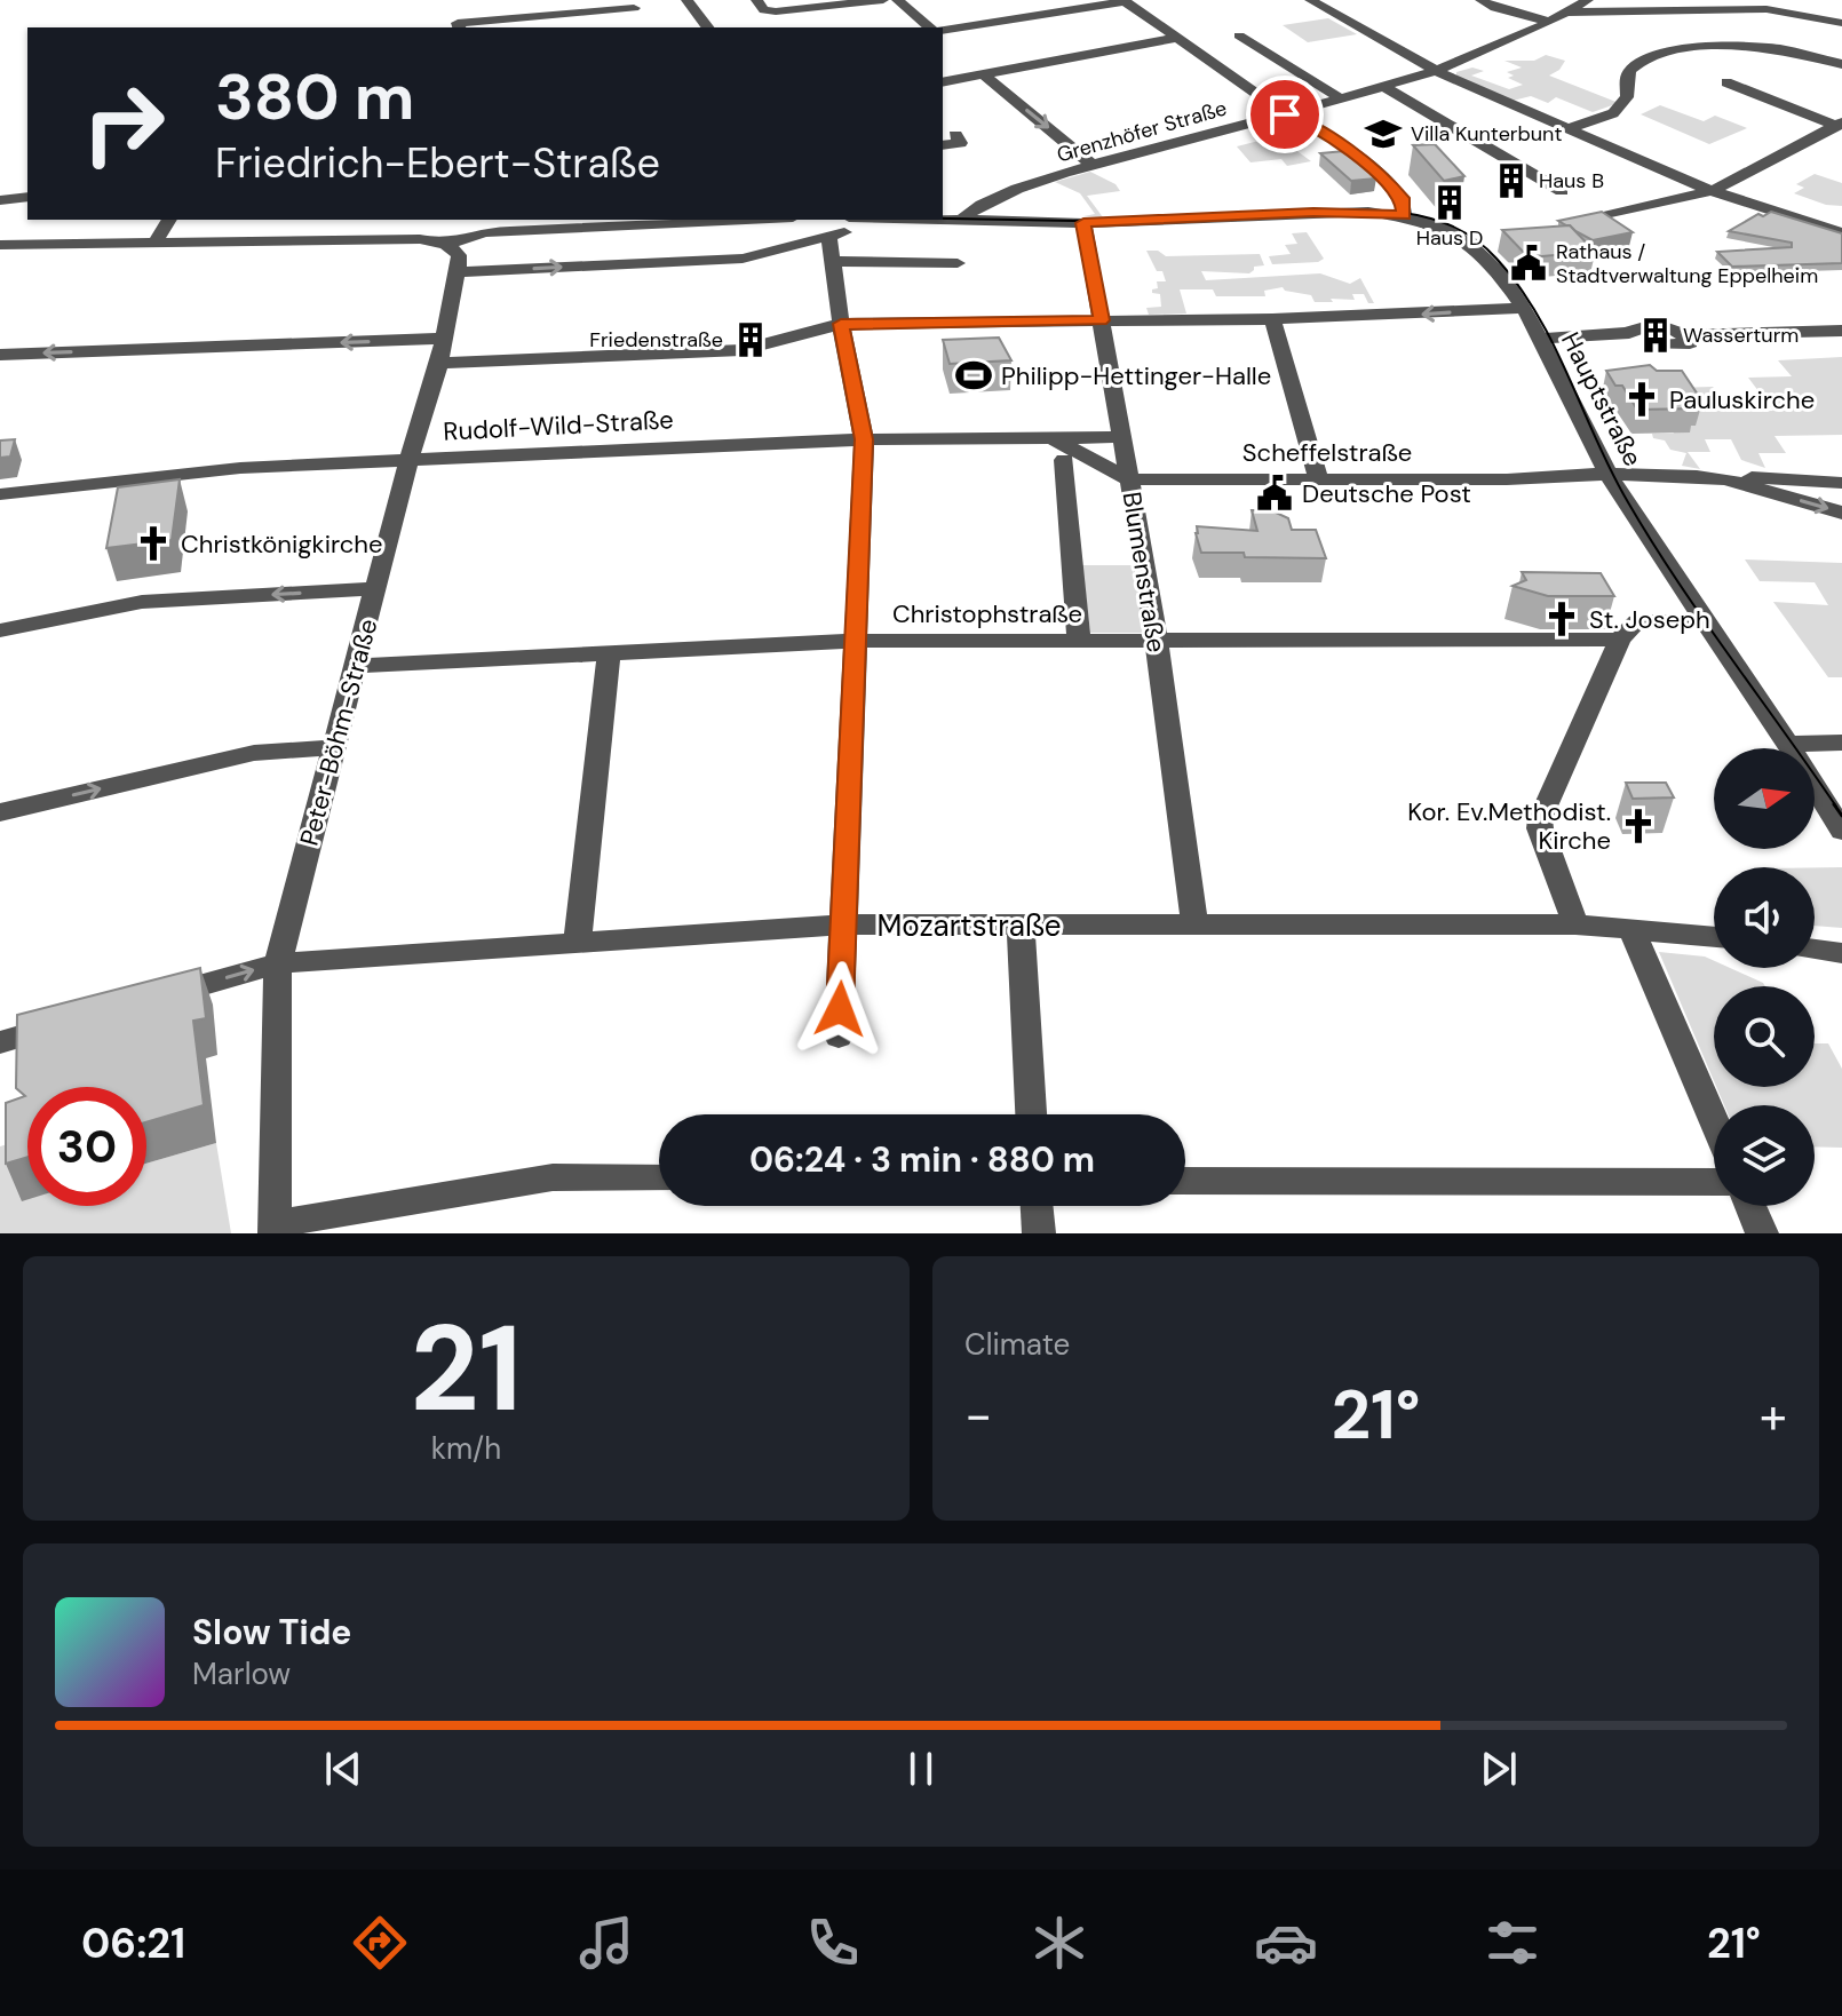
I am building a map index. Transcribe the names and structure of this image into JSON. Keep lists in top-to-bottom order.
{
  "streets": {
    "street": [
      "Grenzhöfer Straße",
      "Hauptstraße",
      "Rudolf-Wild-Straße",
      "Scheffelstraße",
      "Blumenstraße",
      "Christophstraße",
      "Peter-Böhm-Straße",
      "Mozartstraße"
    ]
  },
  "crossings": [
    ["Grenzhöfer Straße", "Hauptstraße"],
    ["Hauptstraße", "Scheffelstraße"],
    ["Hauptstraße", "Blumenstraße"],
    ["Hauptstraße", "Christophstraße"],
    ["Rudolf-Wild-Straße", "Scheffelstraße"],
    ["Rudolf-Wild-Straße", "Blumenstraße"],
    ["Rudolf-Wild-Straße", "Peter-Böhm-Straße"],
    ["Scheffelstraße", "Blumenstraße"],
    ["Blumenstraße", "Christophstraße"],
    ["Blumenstraße", "Mozartstraße"],
    ["Christophstraße", "Peter-Böhm-Straße"],
    ["Peter-Böhm-Straße", "Mozartstraße"]
  ],
  "places": {
    "school or university": ["Villa Kunterbunt"],
    "building": [
      "Haus B",
      "Haus D",
      "Wasserturm",
      "Friedenstraße"
    ],
    "public building": ["Rathaus / Stadtverwaltung Eppelheim", "Deutsche Post"],
    "sports": ["Philipp-Hettinger-Halle"],
    "church": [
      "Pauluskirche",
      "Christkönigkirche",
      "St. Joseph",
      "Kor. Ev.Methodist. Kirche"
    ]
  },
  "north": "right",
  "page": {
    "turn": ["380 m", "Friedrich-Ebert-Straße"],
    "limit": "30",
    "trip": "06:24 · 3 min · 880 m",
    "tile": [
      ["21", "km/h"],
      "Climate"
    ],
    "heat": ["−", "21°", "+"],
    "song": ["Slow Tide", "Marlow"],
    "tabs": ["06:21", "21°"]
  }
}
